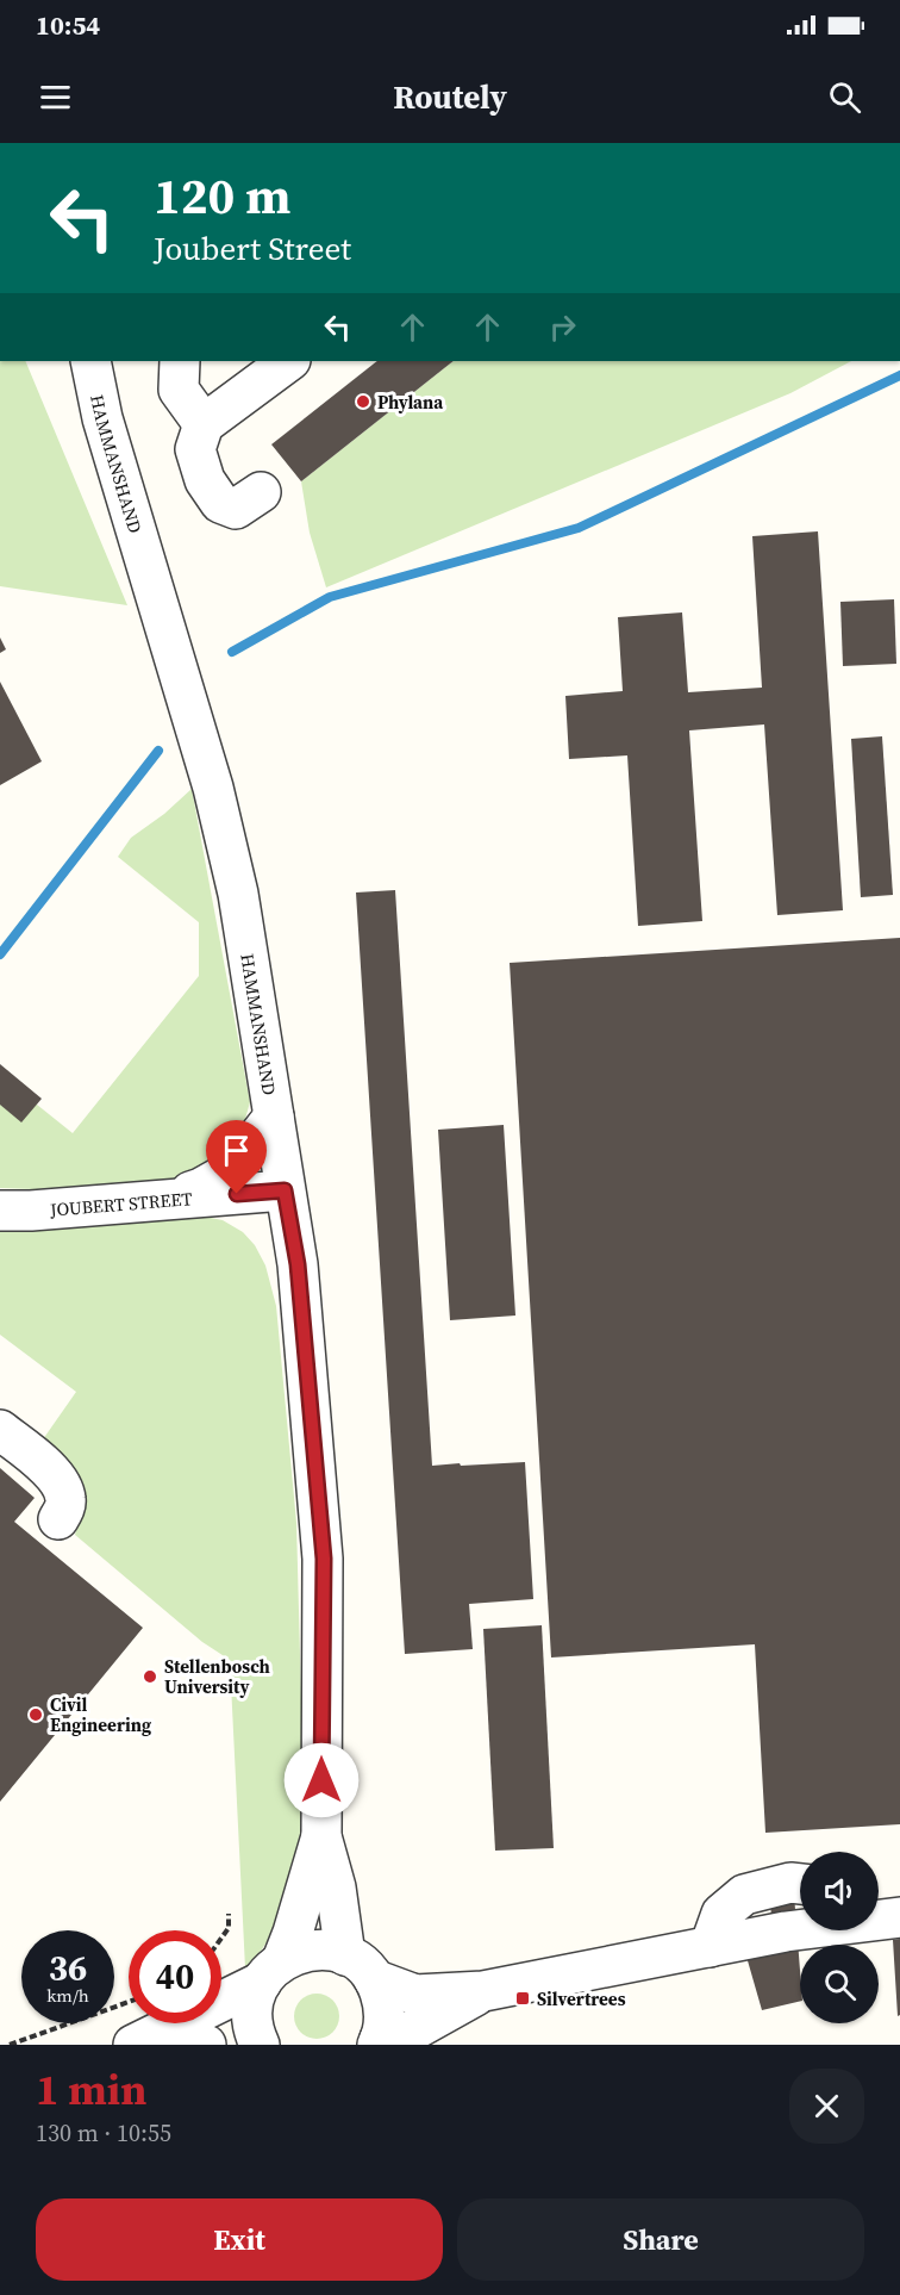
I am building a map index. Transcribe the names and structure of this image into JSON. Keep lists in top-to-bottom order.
{
  "streets": {
    "street": ["HAMMANSHAND", "JOUBERT STREET"]
  },
  "crossings": [
    ["HAMMANSHAND", "JOUBERT STREET"]
  ],
  "places": {
    "other": ["Phylana", "Stellenbosch University", "Civil Engineering"],
    "transit": ["Silvertrees"]
  },
  "page": {
    "status": "10:54",
    "header": "Routely",
    "turn": ["120 m", "Joubert Street"],
    "speed": "36 km/h",
    "limit": "40",
    "heading": ["1 min", "130 m · 10:55"],
    "buttons": ["Exit", "Share"]
  }
}
